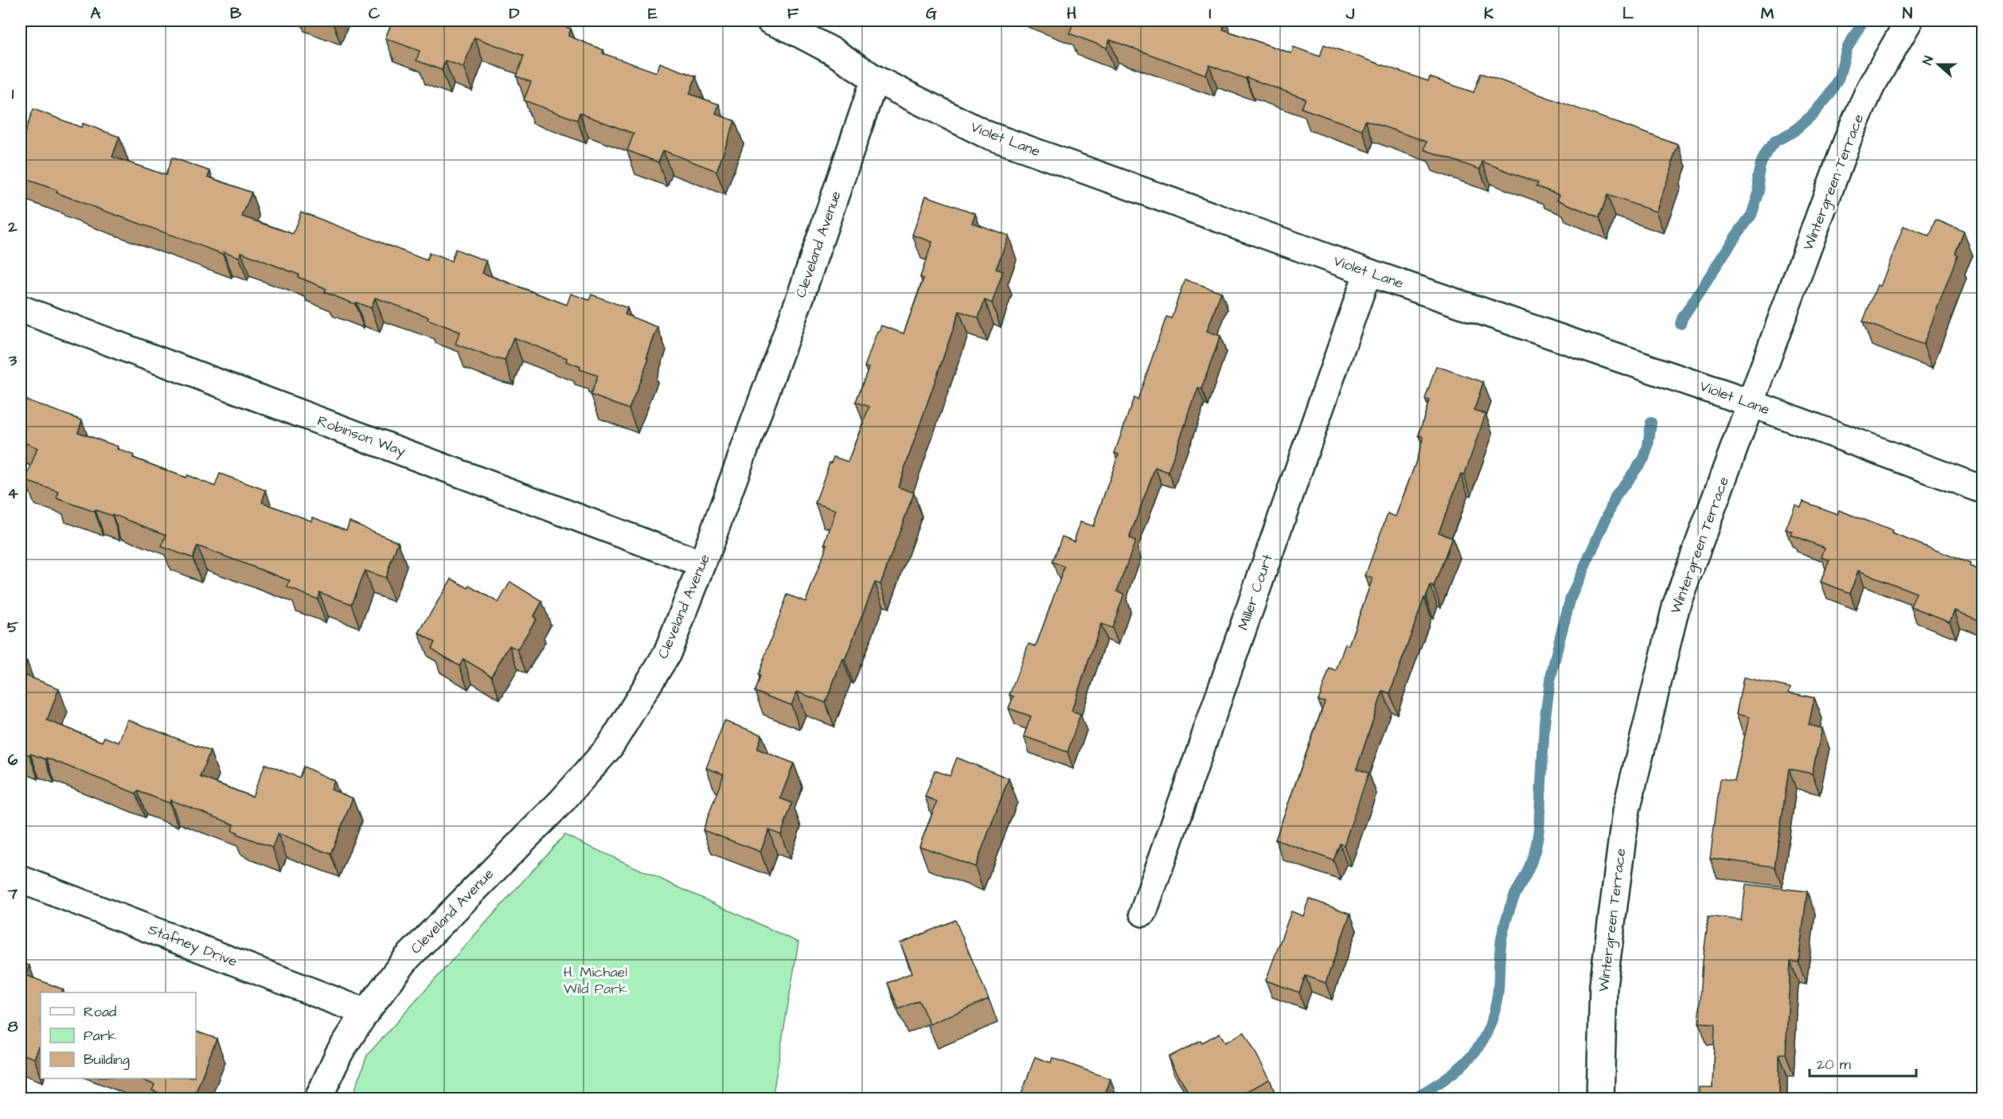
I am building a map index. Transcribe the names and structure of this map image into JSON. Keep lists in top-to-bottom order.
{
  "streets": {
    "street": [
      "Violet Lane",
      "Wintergreen Terrace",
      "Cleveland Avenue",
      "Robinson Way",
      "Miller Court",
      "Stafney Drive"
    ]
  },
  "crossings": [
    ["Violet Lane", "Wintergreen Terrace"],
    ["Violet Lane", "Cleveland Avenue"],
    ["Violet Lane", "Miller Court"],
    ["Cleveland Avenue", "Robinson Way"],
    ["Cleveland Avenue", "Stafney Drive"]
  ],
  "parks": ["H. Michael Wild Park"],
  "legend": ["Road", "Park", "Building"],
  "scale_bar": "20 m",
  "north": "left",
  "grid": {
    "columns": [
      "A",
      "B",
      "C",
      "D",
      "E",
      "F",
      "G",
      "H",
      "I",
      "J",
      "K",
      "L",
      "M",
      "N"
    ],
    "rows": [
      "1",
      "2",
      "3",
      "4",
      "5",
      "6",
      "7",
      "8"
    ]
  }
}
